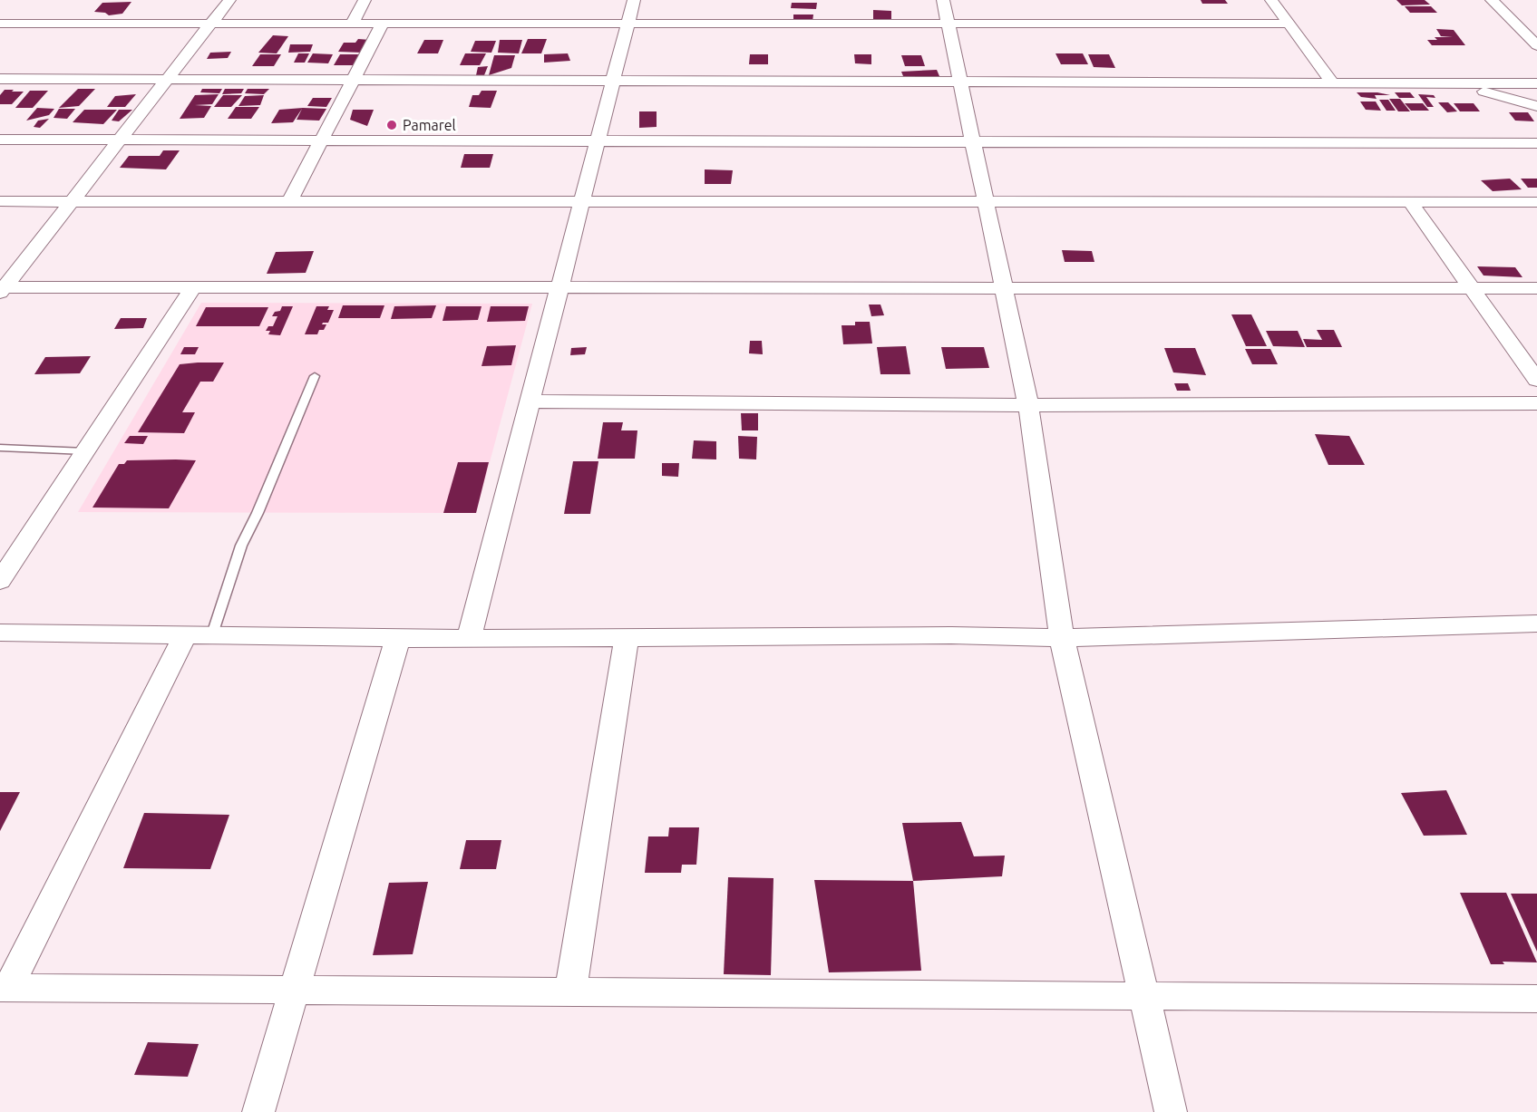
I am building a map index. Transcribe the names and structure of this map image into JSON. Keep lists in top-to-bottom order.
{
  "places": ["Pamarel"]
}
